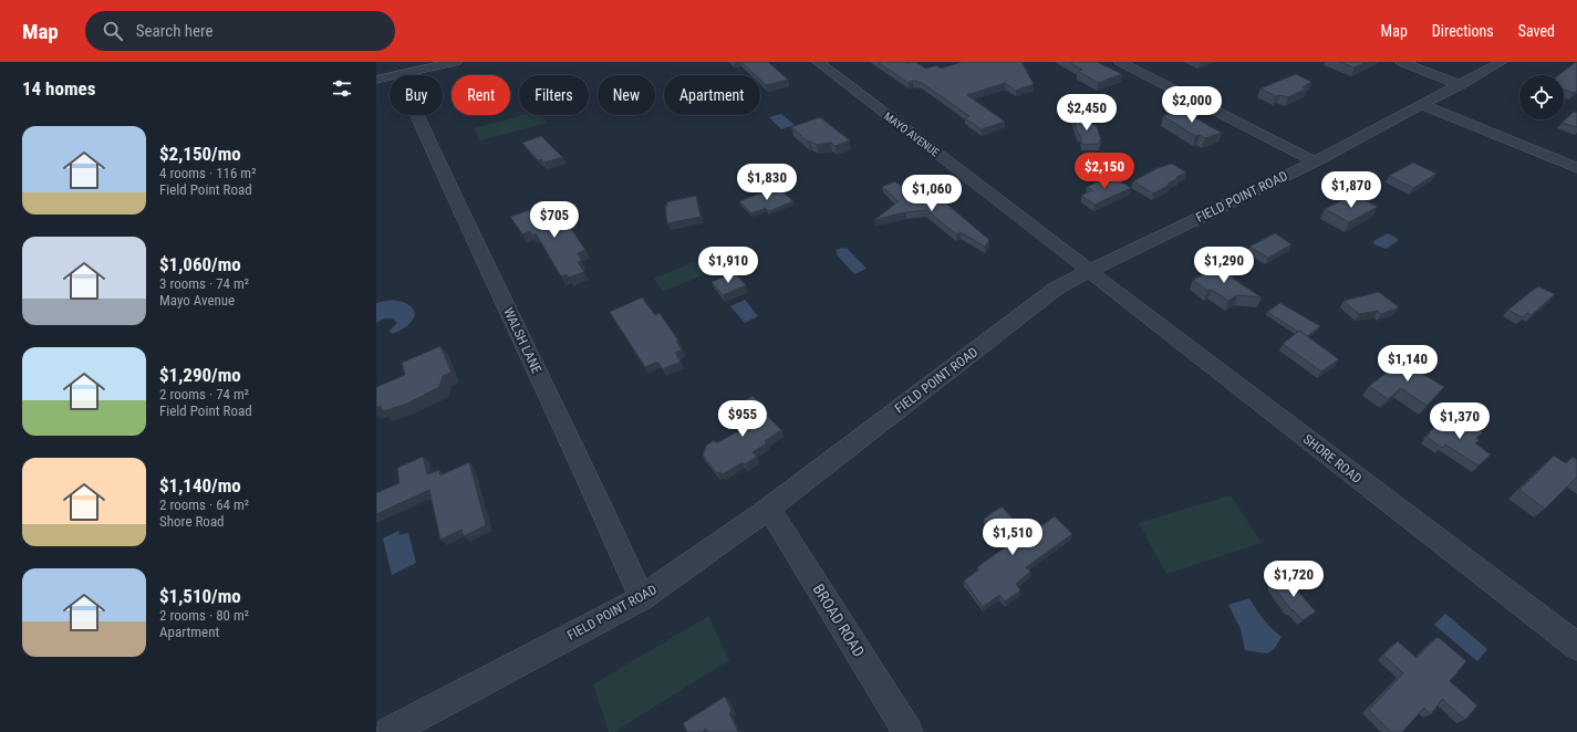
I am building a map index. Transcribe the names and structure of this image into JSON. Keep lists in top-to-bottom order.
{
  "streets": {
    "street": [
      "MAYO AVENUE",
      "FIELD POINT ROAD",
      "WALSH LANE",
      "SHORE ROAD",
      "BROAD ROAD"
    ]
  },
  "crossings": [
    ["MAYO AVENUE", "FIELD POINT ROAD"],
    ["MAYO AVENUE", "SHORE ROAD"],
    ["FIELD POINT ROAD", "WALSH LANE"],
    ["FIELD POINT ROAD", "SHORE ROAD"],
    ["FIELD POINT ROAD", "BROAD ROAD"]
  ],
  "page": {
    "header": "Map",
    "search": "Search here",
    "nav": ["Map", "Directions", "Saved"],
    "heading": "14 homes",
    "chip": [
      "Buy",
      "Rent",
      "Filters",
      "New",
      "Apartment"
    ],
    "price": [
      "$2,000",
      "$2,450",
      "$2,150",
      "$1,830",
      "$1,870",
      "$1,060",
      "$705",
      "$1,910",
      "$1,290",
      "$1,140",
      "$955",
      "$1,370",
      "$1,510",
      "$1,720"
    ],
    "list": [
      {
        "name": "$2,150/mo",
        "note": "4 rooms · 116 m² · Field Point Road"
      },
      {
        "name": "$1,060/mo",
        "note": "3 rooms · 74 m² · Mayo Avenue"
      },
      {
        "name": "$1,290/mo",
        "note": "2 rooms · 74 m² · Field Point Road"
      },
      {
        "name": "$1,140/mo",
        "note": "2 rooms · 64 m² · Shore Road"
      },
      {
        "name": "$1,510/mo",
        "note": "2 rooms · 80 m² · Apartment"
      }
    ]
  }
}
